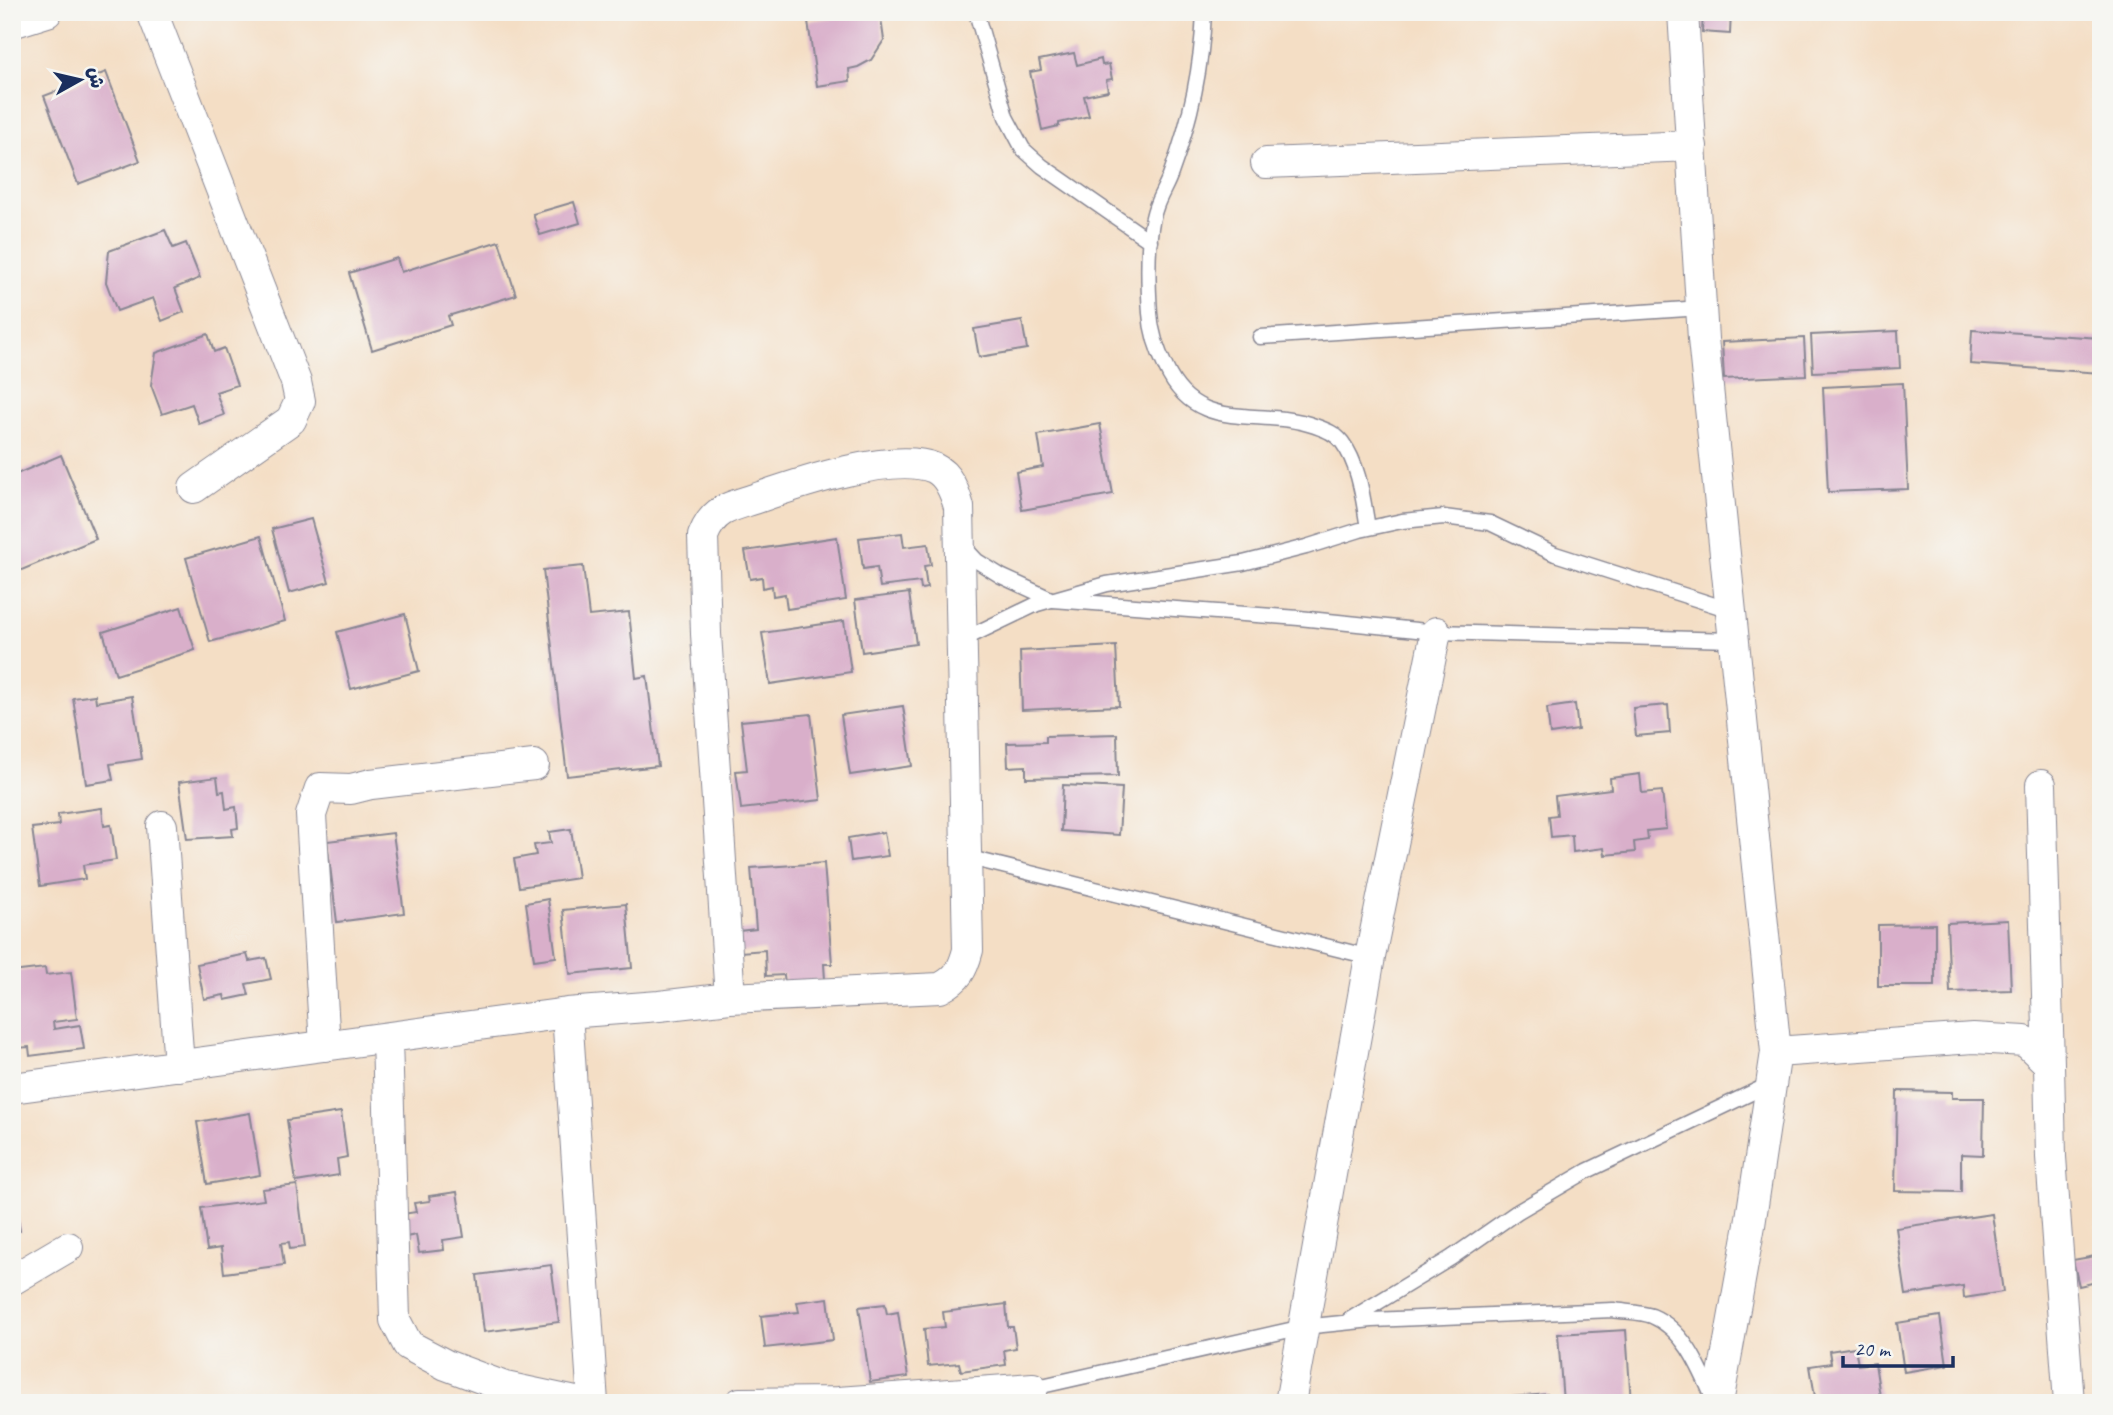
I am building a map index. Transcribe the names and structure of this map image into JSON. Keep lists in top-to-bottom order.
{
  "scale_bar": "20 m",
  "north": "right"
}
